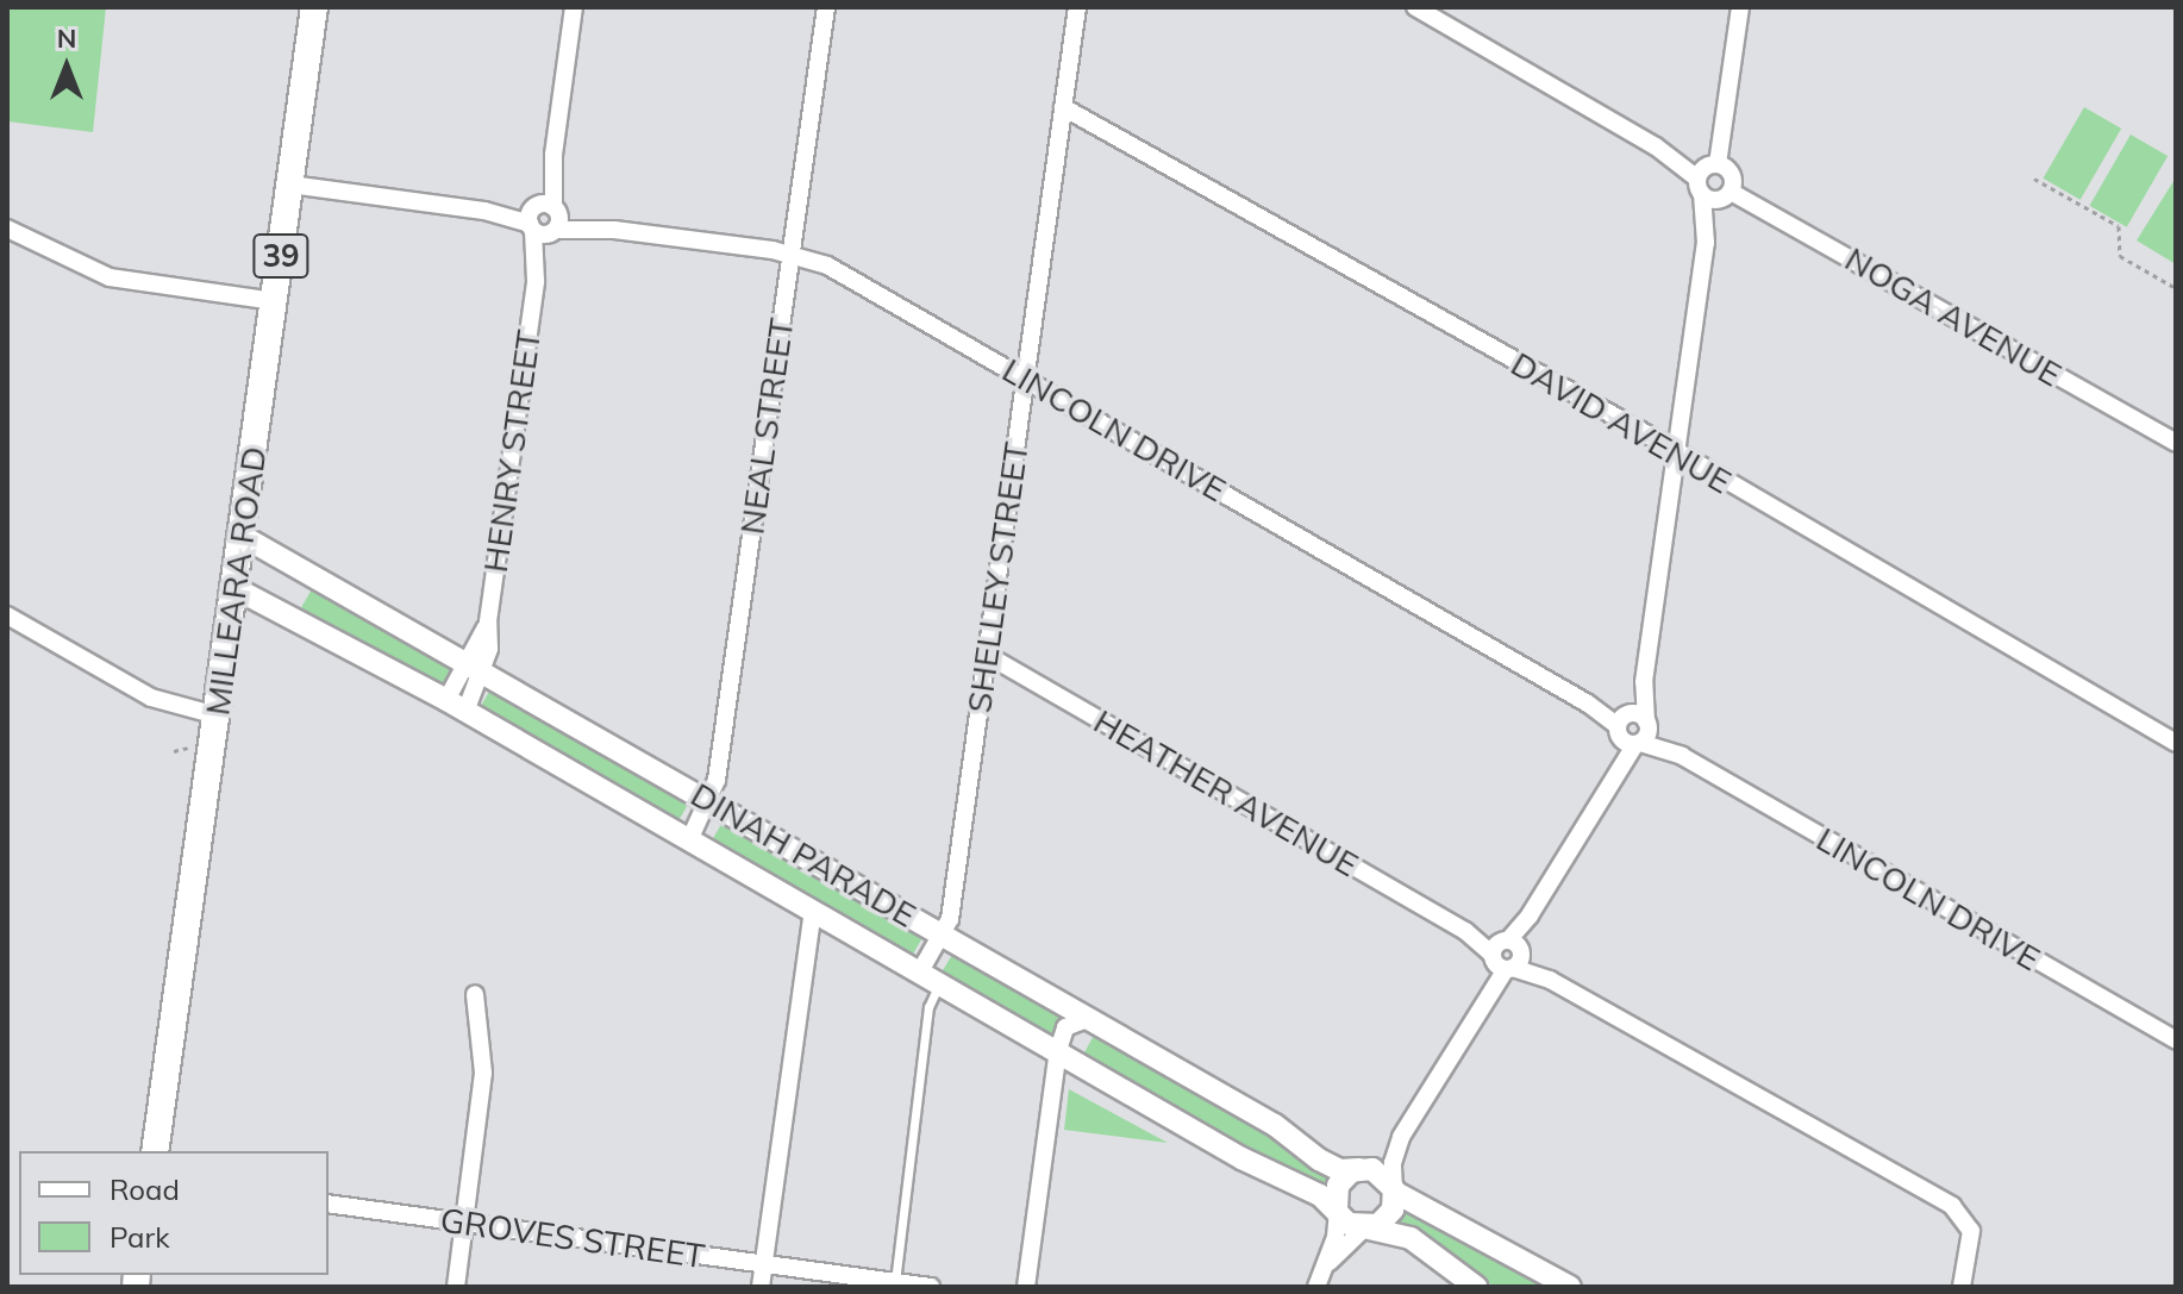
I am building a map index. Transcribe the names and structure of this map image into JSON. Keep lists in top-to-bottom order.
{
  "streets": {
    "main road": ["39", "MILLEARA ROAD"],
    "street": [
      "NOGA AVENUE",
      "DAVID AVENUE",
      "NEAL STREET",
      "LINCOLN DRIVE",
      "HENRY STREET",
      "SHELLEY STREET",
      "HEATHER AVENUE",
      "DINAH PARADE",
      "GROVES STREET"
    ]
  },
  "crossings": [
    ["DAVID AVENUE", "SHELLEY STREET"],
    ["NEAL STREET", "LINCOLN DRIVE"],
    ["NEAL STREET", "DINAH PARADE"],
    ["LINCOLN DRIVE", "HENRY STREET"],
    ["LINCOLN DRIVE", "SHELLEY STREET"],
    ["LINCOLN DRIVE", "MILLEARA ROAD"],
    ["HENRY STREET", "DINAH PARADE"],
    ["SHELLEY STREET", "HEATHER AVENUE"],
    ["SHELLEY STREET", "DINAH PARADE"],
    ["MILLEARA ROAD", "DINAH PARADE"]
  ],
  "legend": ["Road", "Park"],
  "north": "top"
}
